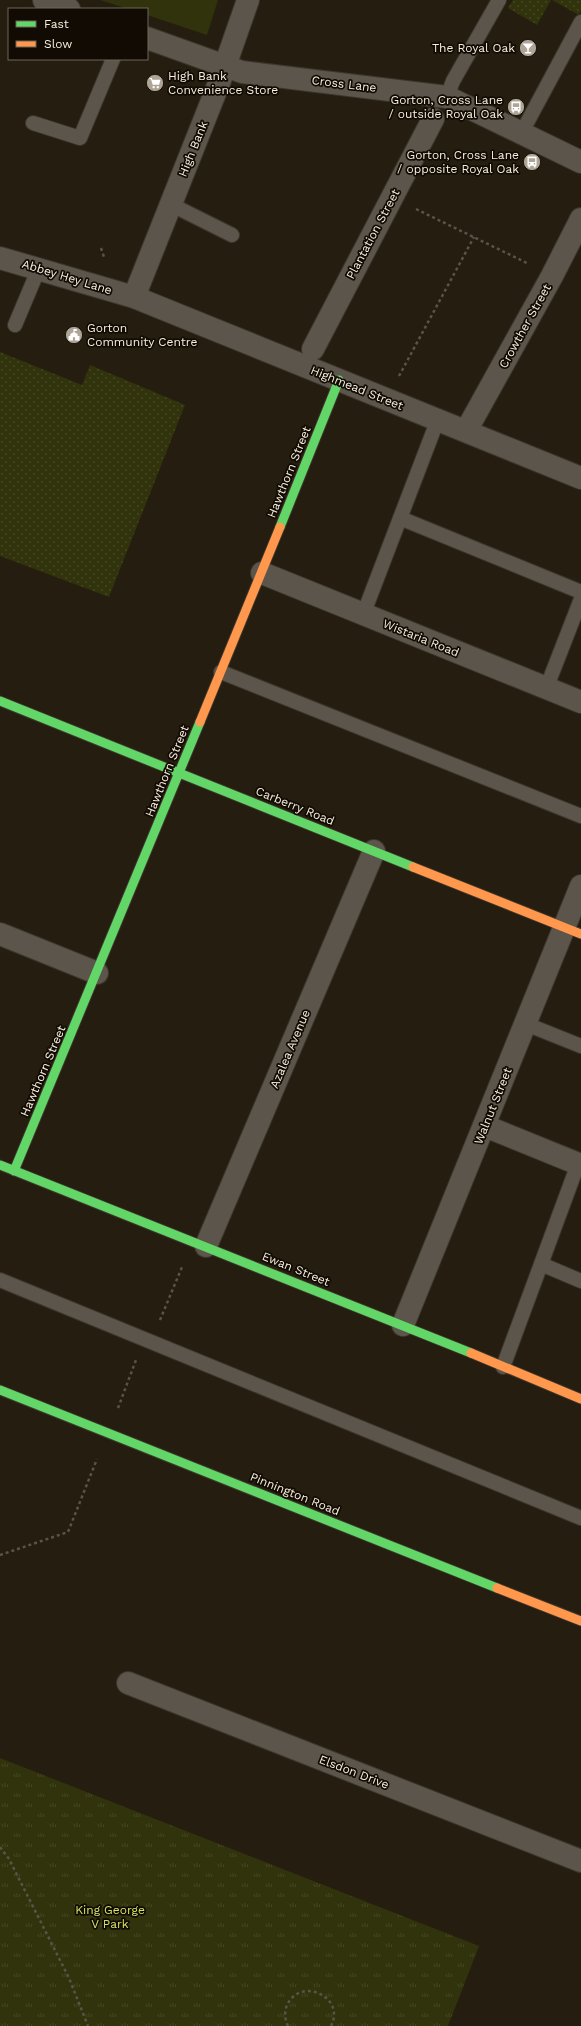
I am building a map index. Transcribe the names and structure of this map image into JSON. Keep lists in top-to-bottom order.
{
  "streets": {
    "street": [
      "Cross Lane",
      "High Bank",
      "Plantation Street",
      "Abbey Hey Lane",
      "Crowther Street",
      "Highmead Street",
      "Hawthorn Street",
      "Wistaria Road",
      "Carberry Road",
      "Azalea Avenue",
      "Walnut Street",
      "Ewan Street",
      "Pinnington Road",
      "Elsdon Drive"
    ]
  },
  "crossings": [
    ["Cross Lane", "High Bank"],
    ["High Bank", "Abbey Hey Lane"],
    ["High Bank", "Highmead Street"],
    ["Abbey Hey Lane", "Highmead Street"],
    ["Crowther Street", "Highmead Street"],
    ["Highmead Street", "Hawthorn Street"],
    ["Hawthorn Street", "Wistaria Road"],
    ["Hawthorn Street", "Carberry Road"],
    ["Hawthorn Street", "Ewan Street"],
    ["Carberry Road", "Azalea Avenue"],
    ["Carberry Road", "Walnut Street"],
    ["Azalea Avenue", "Ewan Street"],
    ["Walnut Street", "Ewan Street"]
  ],
  "parks": ["King George V Park"],
  "places": {
    "bar": ["The Royal Oak"],
    "supermarket": ["High Bank Convenience Store"],
    "bus stop": ["Gorton, Cross Lane / outside Royal Oak", "Gorton, Cross Lane / opposite Royal Oak"],
    "public building": ["Gorton Community Centre"]
  },
  "legend": ["Fast", "Slow"]
}
